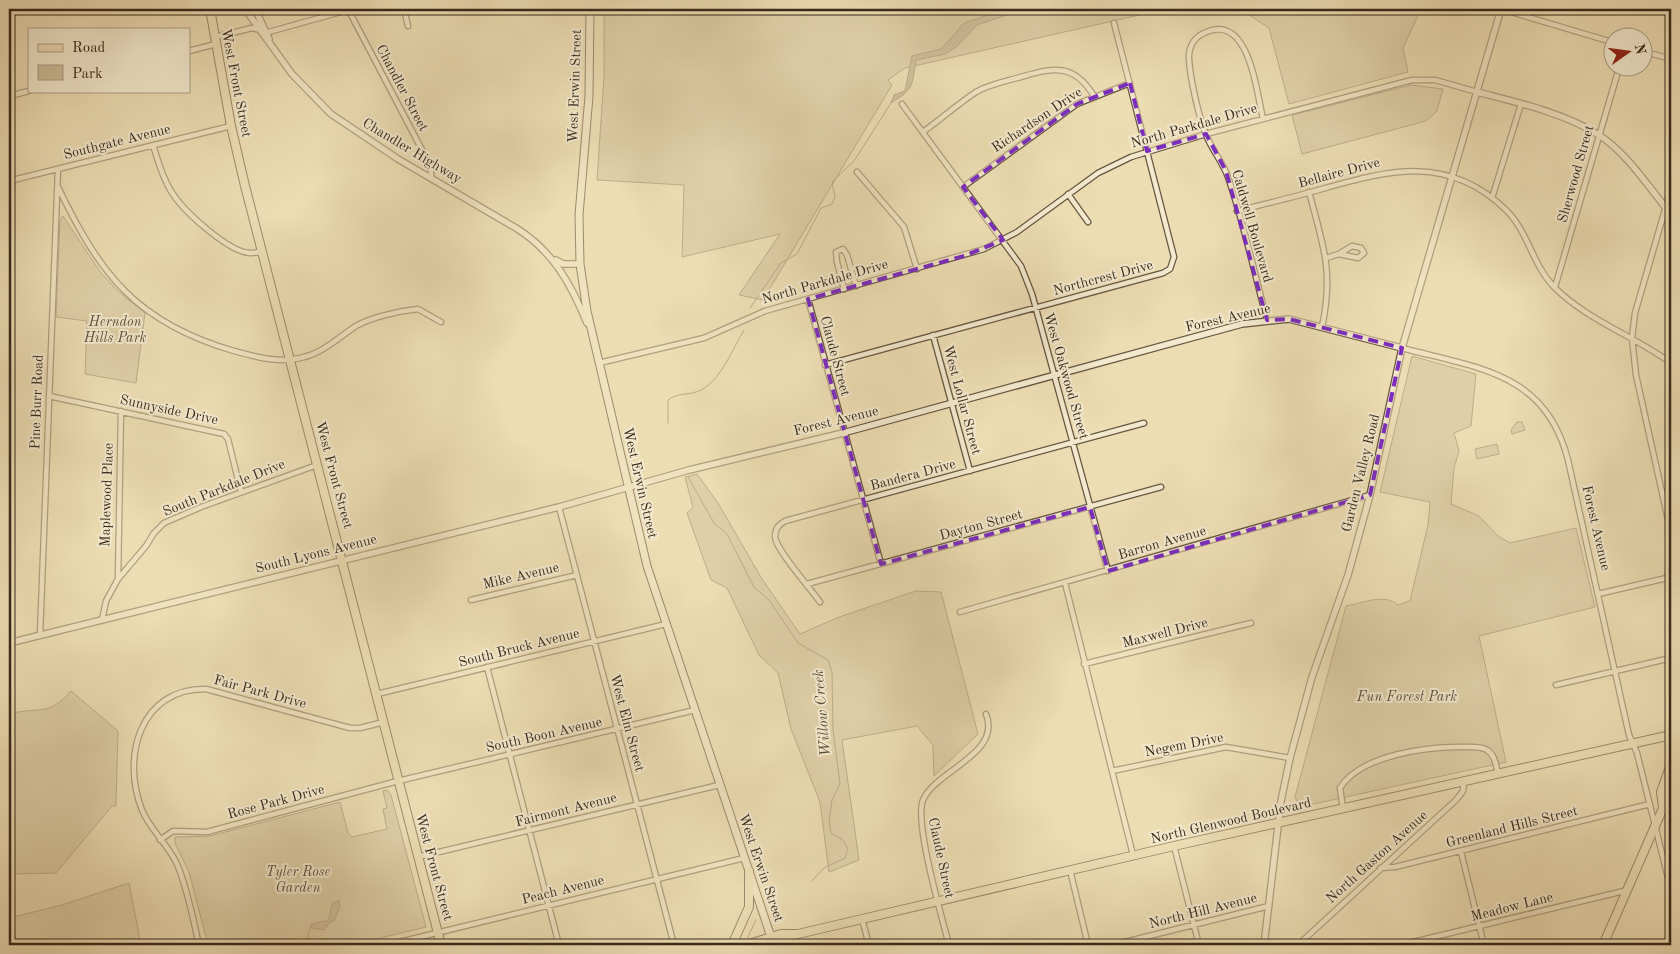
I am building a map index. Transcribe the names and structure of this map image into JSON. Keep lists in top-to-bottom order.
{
  "streets": {
    "main road": ["West Front Street", "West Erwin Street", "North Glenwood Boulevard"],
    "street": [
      "Chandler Street",
      "Richardson Drive",
      "North Parkdale Drive",
      "Southgate Avenue",
      "Chandler Highway",
      "Bellaire Drive",
      "Sherwood Street",
      "Caldwell Boulevard",
      "Northcrest Drive",
      "Forest Avenue",
      "Claude Street",
      "West Oakwood Street",
      "West Lollar Street",
      "Pine Burr Road",
      "Sunnyside Drive",
      "Garden Valley Road",
      "Bandera Drive",
      "South Parkdale Drive",
      "Maplewood Place",
      "Dayton Street",
      "Barron Avenue",
      "South Lyons Avenue",
      "Mike Avenue",
      "Maxwell Drive",
      "South Bruck Avenue",
      "Fair Park Drive",
      "West Elm Street",
      "South Boon Avenue",
      "Negem Drive",
      "Rose Park Drive",
      "Fairmont Avenue",
      "Greenland Hills Street",
      "North Gaston Avenue",
      "Peach Avenue",
      "Meadow Lane",
      "North Hill Avenue"
    ]
  },
  "crossings": [
    ["West Front Street", "Southgate Avenue"],
    ["West Front Street", "South Parkdale Drive"],
    ["West Front Street", "South Lyons Avenue"],
    ["West Front Street", "South Bruck Avenue"],
    ["West Front Street", "Fair Park Drive"],
    ["West Front Street", "South Boon Avenue"],
    ["West Front Street", "Rose Park Drive"],
    ["West Front Street", "Fairmont Avenue"],
    ["West Front Street", "Peach Avenue"],
    ["West Erwin Street", "North Parkdale Drive"],
    ["West Erwin Street", "Chandler Highway"],
    ["West Erwin Street", "Forest Avenue"],
    ["West Erwin Street", "South Lyons Avenue"],
    ["West Erwin Street", "South Bruck Avenue"],
    ["West Erwin Street", "South Boon Avenue"],
    ["West Erwin Street", "Fairmont Avenue"],
    ["West Erwin Street", "North Glenwood Boulevard"],
    ["West Erwin Street", "Peach Avenue"],
    ["Chandler Street", "Chandler Highway"],
    ["Richardson Drive", "Northcrest Drive"],
    ["Richardson Drive", "West Oakwood Street"],
    ["North Parkdale Drive", "Sherwood Street"],
    ["North Parkdale Drive", "Caldwell Boulevard"],
    ["North Parkdale Drive", "Northcrest Drive"],
    ["North Parkdale Drive", "Claude Street"],
    ["North Parkdale Drive", "West Oakwood Street"],
    ["North Parkdale Drive", "Garden Valley Road"],
    ["Southgate Avenue", "Pine Burr Road"],
    ["Bellaire Drive", "Sherwood Street"],
    ["Bellaire Drive", "Caldwell Boulevard"],
    ["Bellaire Drive", "Garden Valley Road"],
    ["Caldwell Boulevard", "Forest Avenue"],
    ["Northcrest Drive", "Claude Street"],
    ["Northcrest Drive", "West Oakwood Street"],
    ["Northcrest Drive", "West Lollar Street"],
    ["Forest Avenue", "Claude Street"],
    ["Forest Avenue", "West Oakwood Street"],
    ["Forest Avenue", "West Lollar Street"],
    ["Forest Avenue", "Garden Valley Road"],
    ["Forest Avenue", "South Lyons Avenue"],
    ["Forest Avenue", "North Glenwood Boulevard"],
    ["Forest Avenue", "Greenland Hills Street"],
    ["Claude Street", "Bandera Drive"],
    ["Claude Street", "Dayton Street"],
    ["Claude Street", "North Glenwood Boulevard"],
    ["West Oakwood Street", "Bandera Drive"],
    ["West Oakwood Street", "Dayton Street"],
    ["West Oakwood Street", "Barron Avenue"],
    ["West Lollar Street", "Bandera Drive"],
    ["Pine Burr Road", "Sunnyside Drive"],
    ["Pine Burr Road", "South Lyons Avenue"],
    ["Sunnyside Drive", "South Parkdale Drive"],
    ["Sunnyside Drive", "Maplewood Place"],
    ["Garden Valley Road", "Barron Avenue"],
    ["Garden Valley Road", "Negem Drive"],
    ["Garden Valley Road", "North Glenwood Boulevard"],
    ["Garden Valley Road", "North Hill Avenue"],
    ["Bandera Drive", "Dayton Street"],
    ["South Parkdale Drive", "Maplewood Place"],
    ["South Parkdale Drive", "South Lyons Avenue"],
    ["South Lyons Avenue", "West Elm Street"],
    ["Mike Avenue", "West Elm Street"],
    ["South Bruck Avenue", "West Elm Street"],
    ["Fair Park Drive", "Rose Park Drive"],
    ["West Elm Street", "South Boon Avenue"],
    ["West Elm Street", "Fairmont Avenue"],
    ["West Elm Street", "Peach Avenue"],
    ["South Boon Avenue", "Rose Park Drive"],
    ["North Glenwood Boulevard", "North Gaston Avenue"],
    ["Greenland Hills Street", "North Gaston Avenue"]
  ],
  "water": ["Willow Creek"],
  "parks": ["Herndon Hills Park", "Fun Forest Park", "Tyler Rose Garden"],
  "legend": ["Road", "Park"],
  "north": "right"
}
